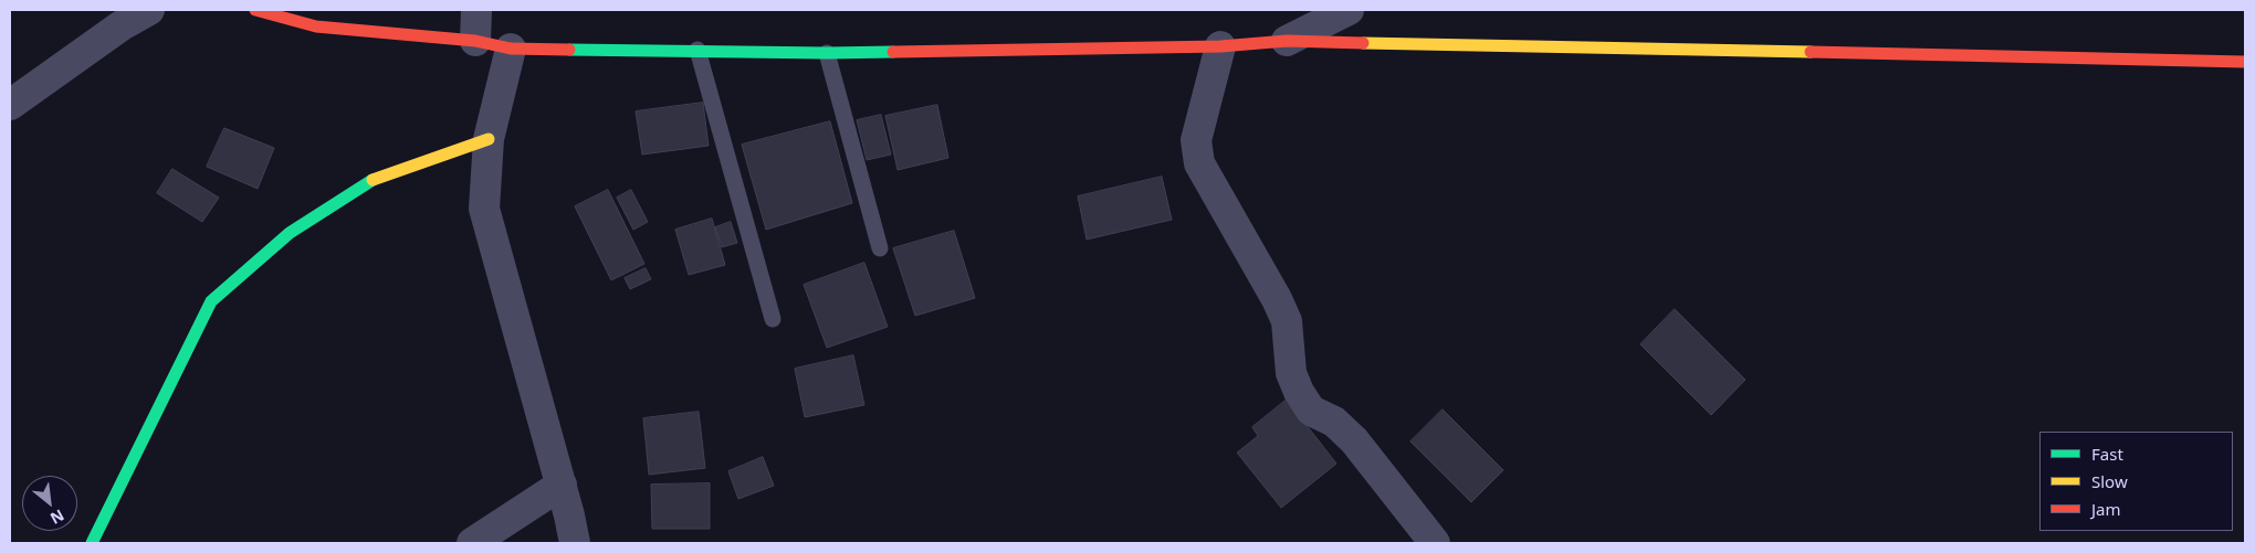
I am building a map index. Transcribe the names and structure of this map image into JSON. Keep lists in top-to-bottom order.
{
  "legend": ["Fast", "Slow", "Jam"],
  "north": "bottom right"
}
